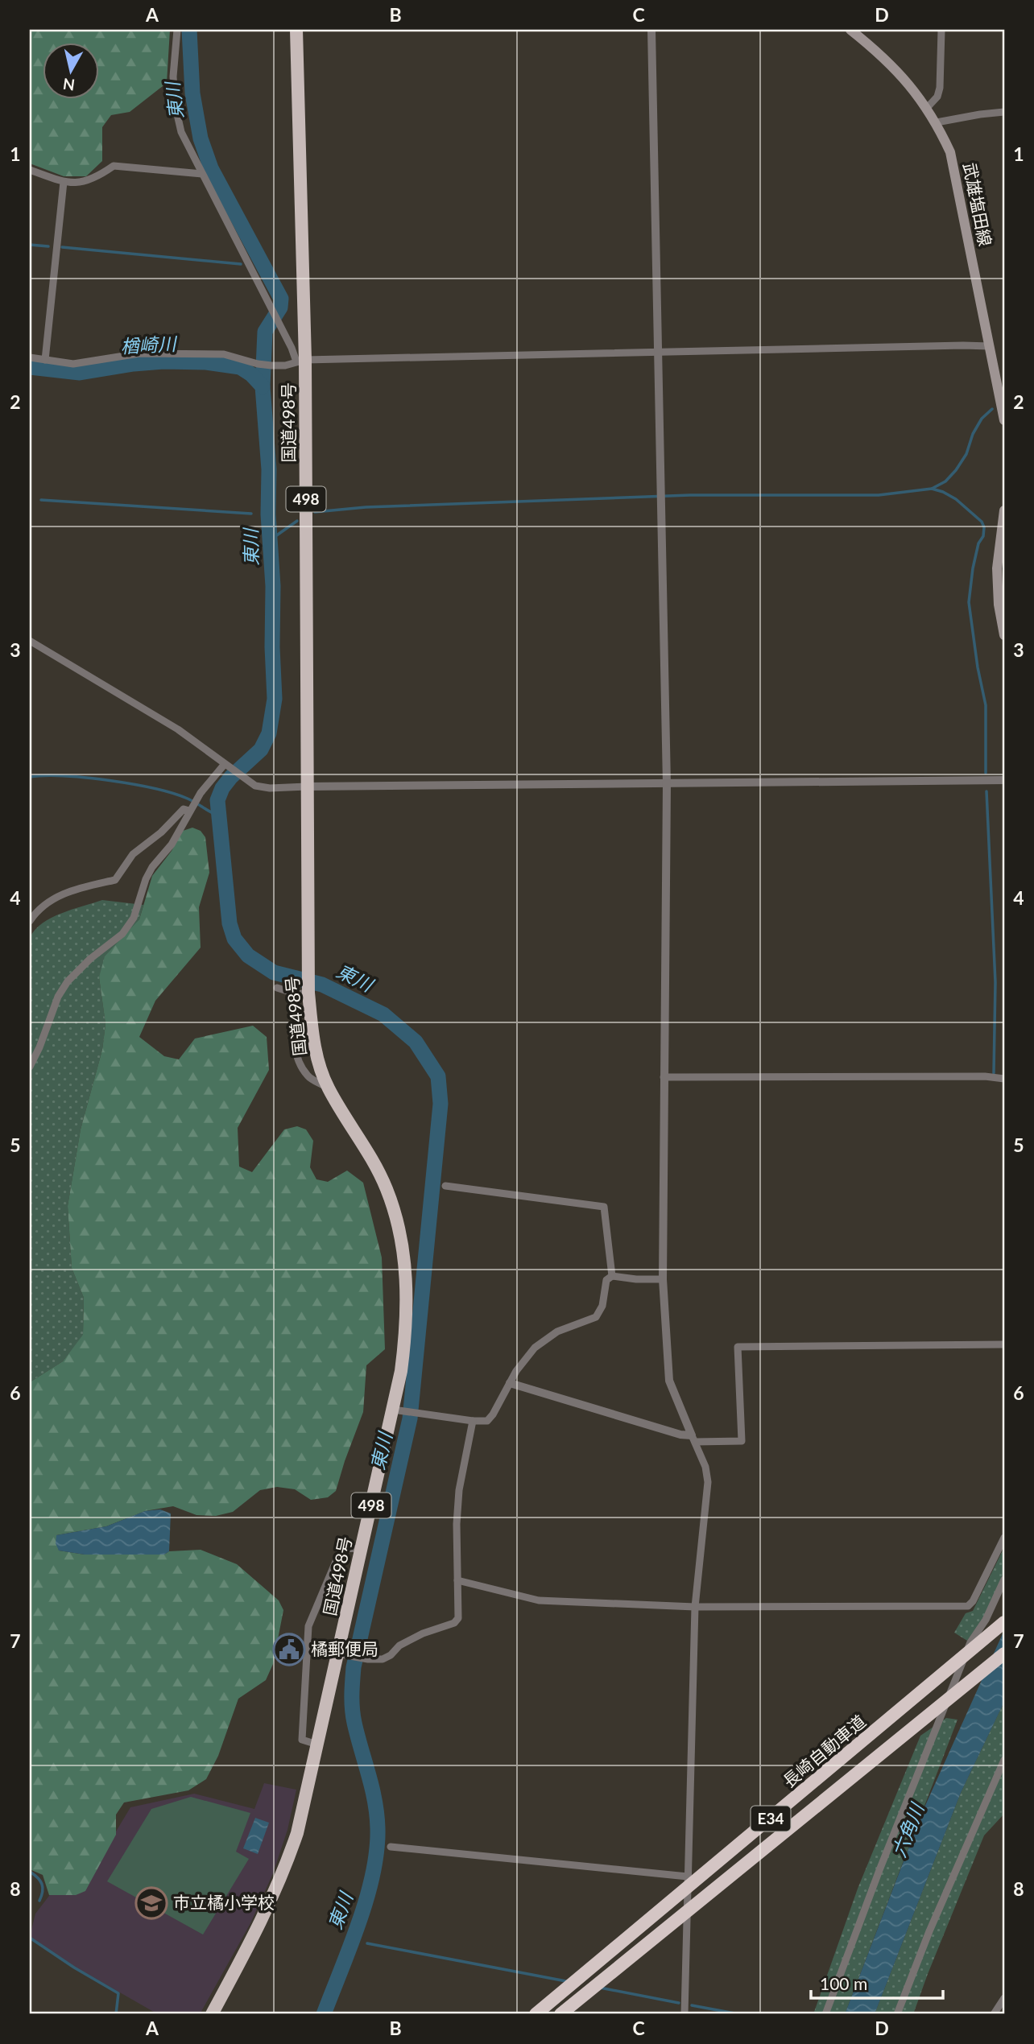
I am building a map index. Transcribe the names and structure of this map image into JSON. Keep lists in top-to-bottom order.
{
  "streets": {
    "highway": [
      "国道498号",
      "498",
      "長崎自動車道",
      "E34"
    ],
    "main road": ["武雄塩田線"]
  },
  "water": ["東川", "楢崎川", "六角川"],
  "places": {
    "public building": ["橘郵便局"],
    "school or university": ["市立橘小学校"]
  },
  "scale_bar": "100 m",
  "north": "bottom",
  "grid": {
    "columns": [
      "A",
      "B",
      "C",
      "D"
    ],
    "rows": [
      "1",
      "2",
      "3",
      "4",
      "5",
      "6",
      "7",
      "8"
    ]
  }
}
